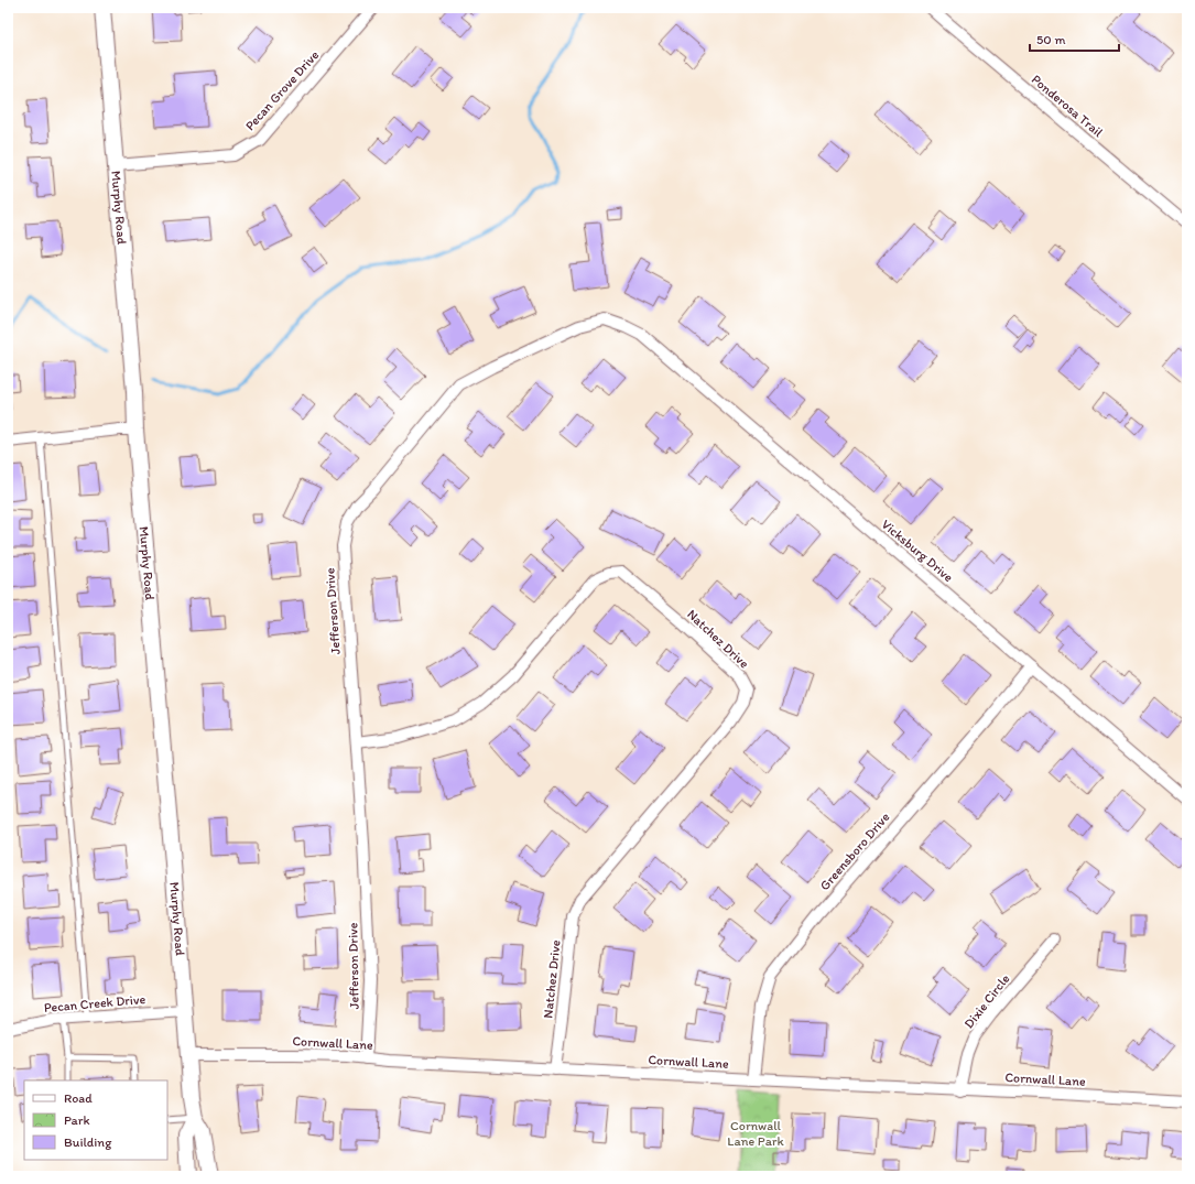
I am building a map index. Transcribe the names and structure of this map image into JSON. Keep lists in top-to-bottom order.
{
  "streets": {
    "main road": ["Murphy Road"],
    "street": [
      "Pecan Grove Drive",
      "Ponderosa Trail",
      "Vicksburg Drive",
      "Jefferson Drive",
      "Natchez Drive",
      "Greensboro Drive",
      "Dixie Circle",
      "Pecan Creek Drive",
      "Cornwall Lane"
    ]
  },
  "crossings": [
    ["Pecan Grove Drive", "Murphy Road"],
    ["Murphy Road", "Pecan Creek Drive"],
    ["Murphy Road", "Cornwall Lane"],
    ["Vicksburg Drive", "Jefferson Drive"],
    ["Vicksburg Drive", "Greensboro Drive"],
    ["Jefferson Drive", "Natchez Drive"],
    ["Jefferson Drive", "Cornwall Lane"],
    ["Natchez Drive", "Cornwall Lane"],
    ["Greensboro Drive", "Cornwall Lane"],
    ["Dixie Circle", "Cornwall Lane"]
  ],
  "parks": ["Cornwall Lane Park"],
  "legend": ["Road", "Park", "Building"],
  "scale_bar": "50 m"
}
